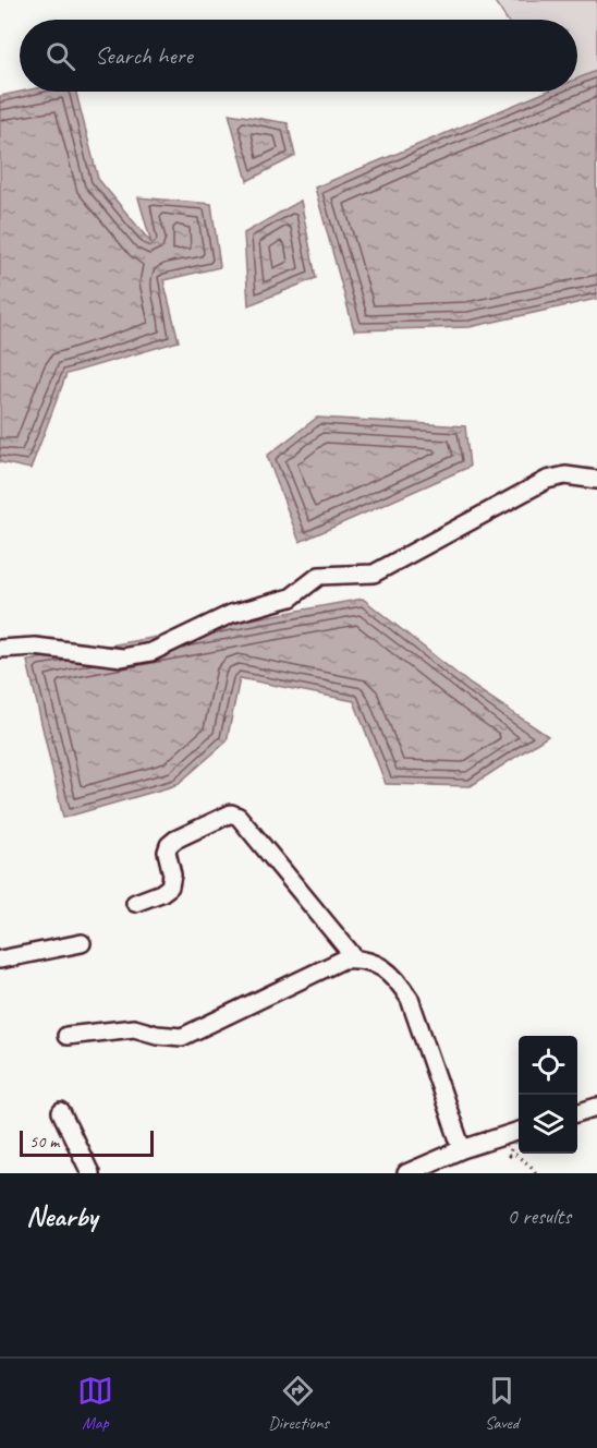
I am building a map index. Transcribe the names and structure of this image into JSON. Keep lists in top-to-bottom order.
{
  "scale_bar": "50 m",
  "page": {
    "search": "Search here",
    "scale": "50 m",
    "heading": ["Nearby", "0 results"],
    "nav": ["Map", "Directions", "Saved"]
  }
}
